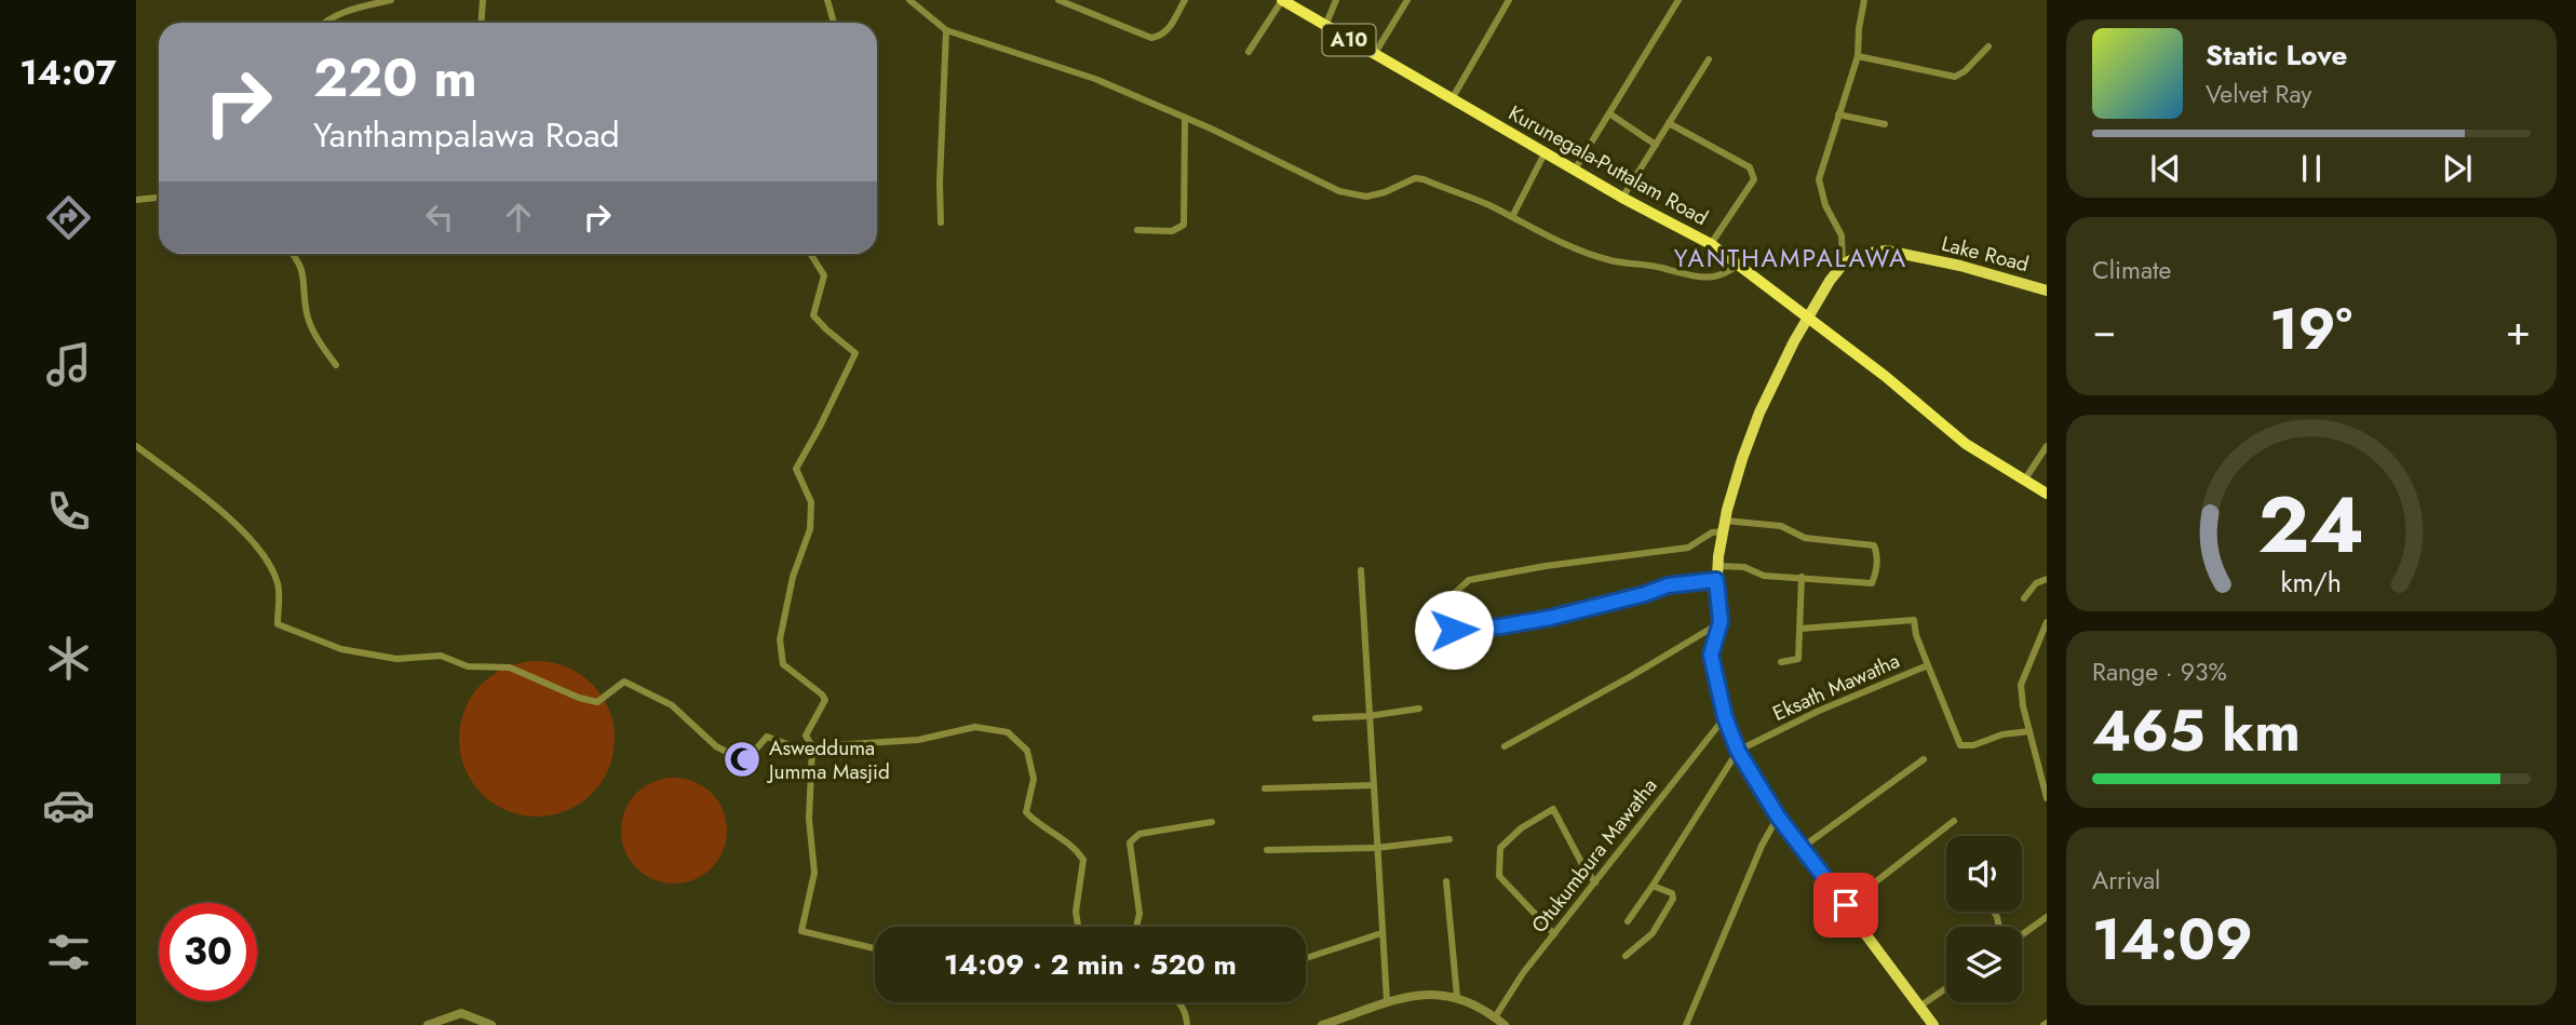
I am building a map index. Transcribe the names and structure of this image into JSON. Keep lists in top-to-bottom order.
{
  "streets": {
    "highway": ["A10", "Kurunegala-Puttalam Road"],
    "main road": ["Lake Road"],
    "street": ["Eksath Mawatha", "Otukumbura Mawatha"]
  },
  "districts": ["YANTHAMPALAWA"],
  "places": {
    "mosque": ["Aswedduma Jumma Masjid"]
  },
  "page": {
    "tabs": "14:07",
    "turn": ["220 m", "Yanthampalawa Road"],
    "song": ["Static Love", "Velvet Ray"],
    "tile": [
      "Climate",
      ["Range · 93%", "465 km"],
      ["Arrival", "14:09"]
    ],
    "heat": ["−", "19°", "+"],
    "limit": "30",
    "trip": "14:09 · 2 min · 520 m",
    "gauge": ["24", "km/h"]
  }
}
